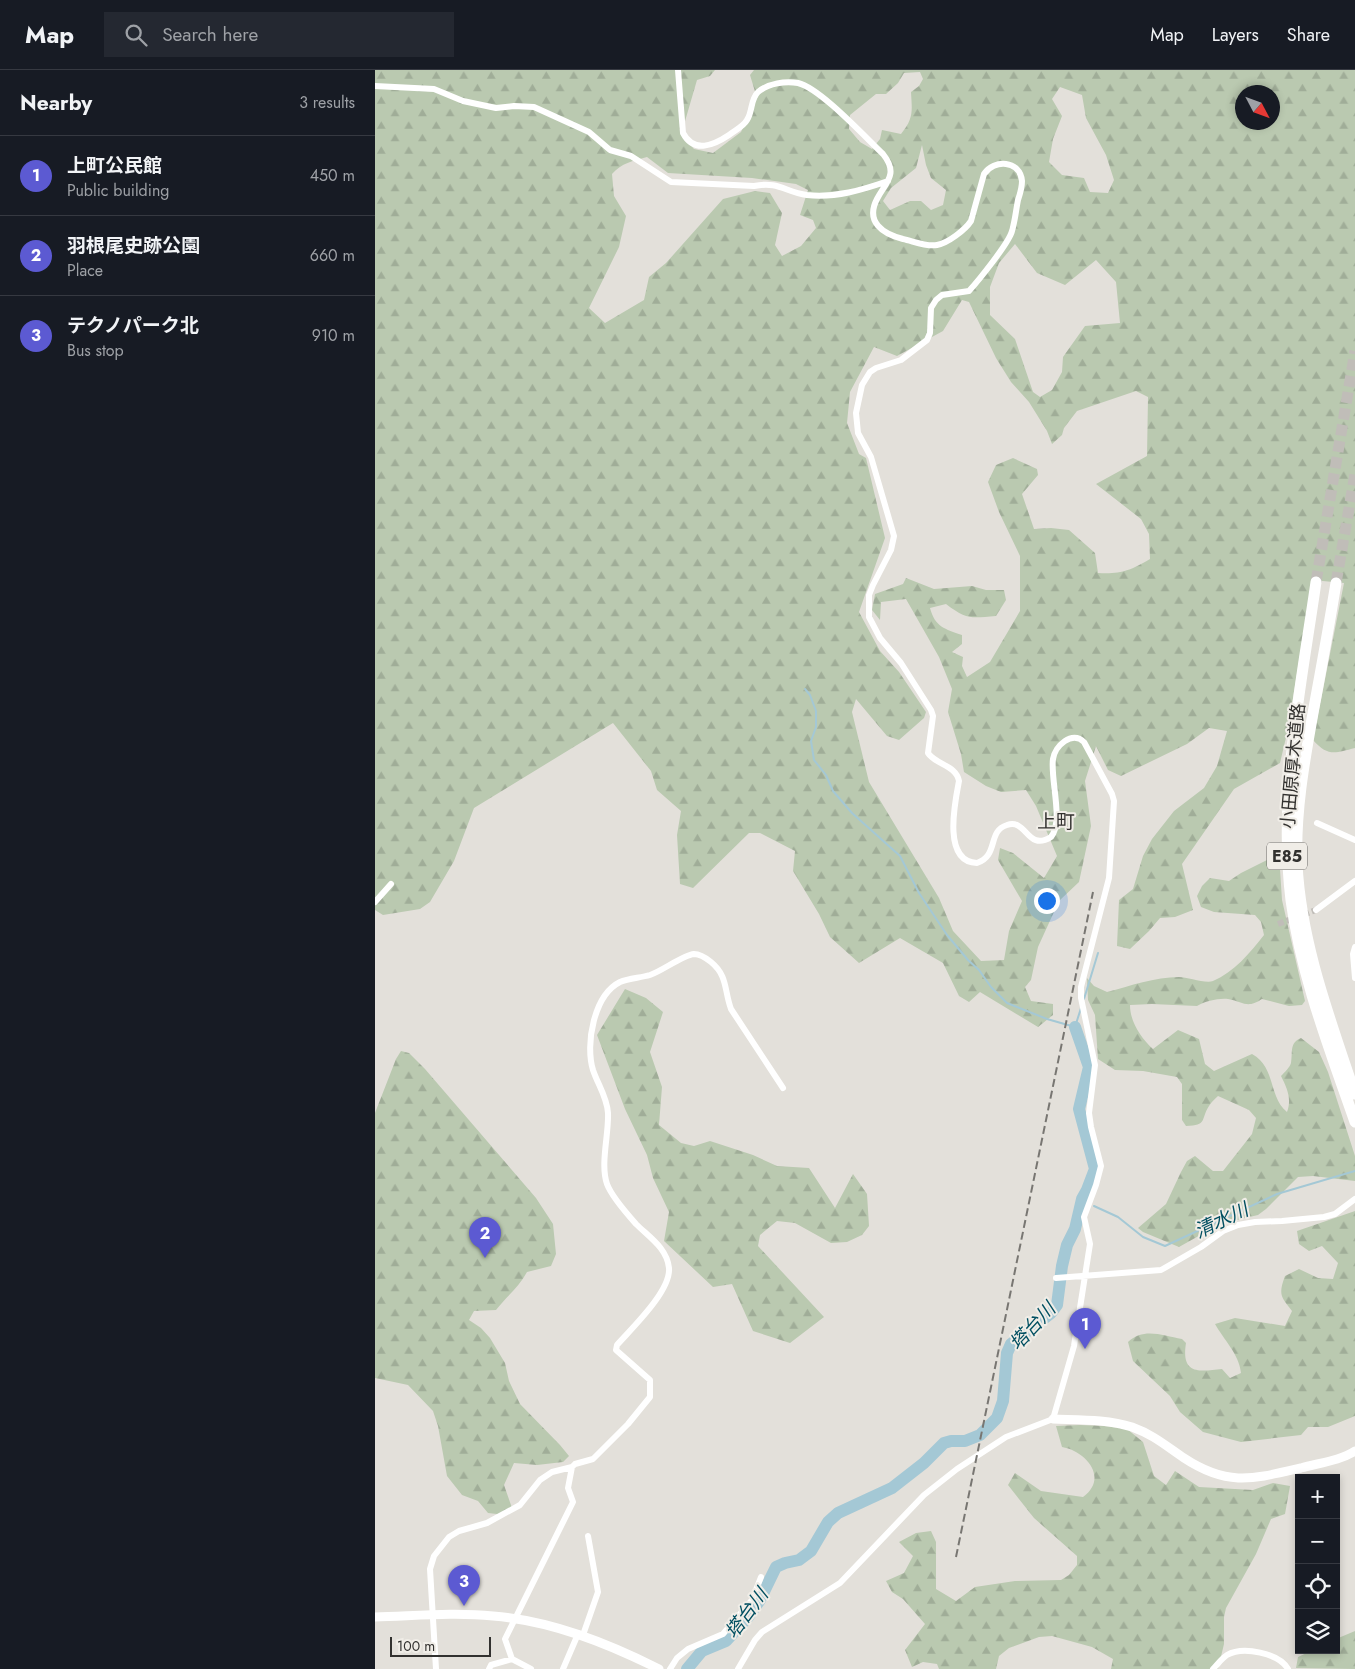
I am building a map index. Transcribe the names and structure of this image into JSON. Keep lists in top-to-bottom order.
{
  "streets": {
    "highway": ["小田原厚木道路", "E85"]
  },
  "districts": ["上町"],
  "water": ["清水川", "塔台川"],
  "scale_bar": "100 m",
  "north": "bottom right",
  "page": {
    "header": "Map",
    "search": "Search here",
    "nav": ["Map", "Layers", "Share"],
    "heading": ["Nearby", "3 results"],
    "list": [
      {
        "mark": "1",
        "name": "上町公民館",
        "note": "Public building",
        "value": "450 m"
      },
      {
        "mark": "2",
        "name": "羽根尾史跡公園",
        "note": "Place",
        "value": "660 m"
      },
      {
        "mark": "3",
        "name": "テクノパーク北",
        "note": "Bus stop",
        "value": "910 m"
      }
    ],
    "pins": ["2", "1", "3"],
    "map_buttons": ["+", "−"],
    "scale": "100 m"
  }
}
